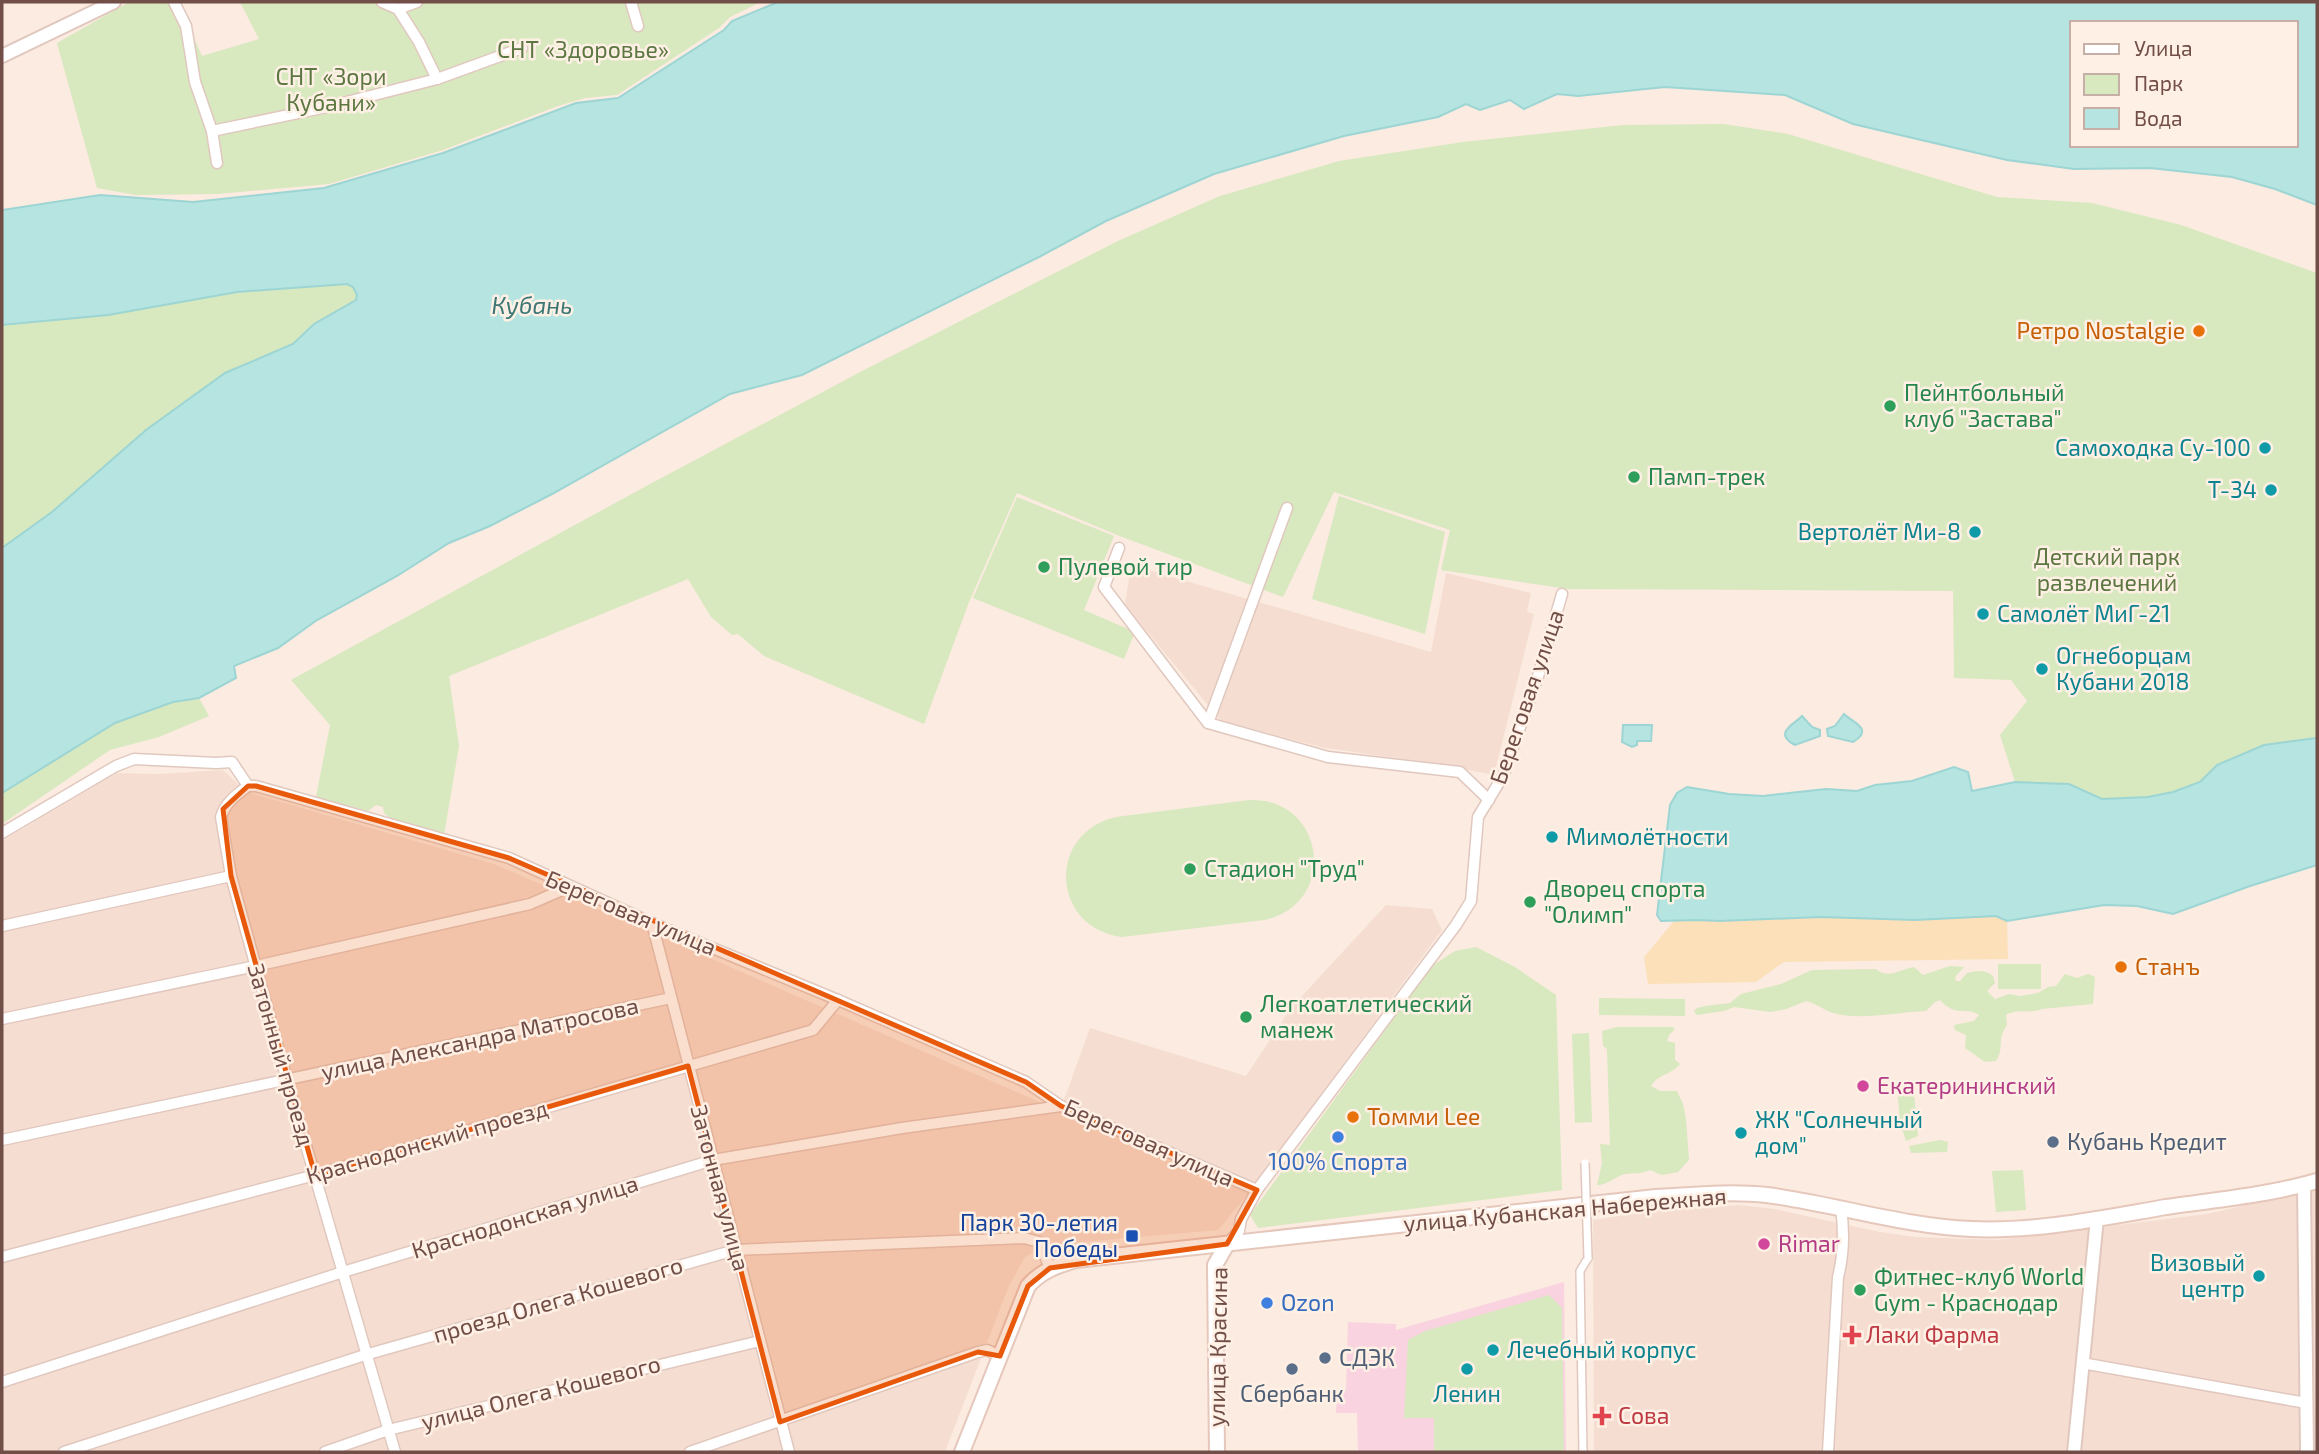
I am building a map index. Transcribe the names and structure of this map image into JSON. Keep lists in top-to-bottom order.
{
  "streets": {
    "main road": ["улица Кубанская Набережная", "улица Красина"],
    "street": [
      "Береговая улица",
      "улица Александра Матросова",
      "Затонный проезд",
      "Краснодонский проезд",
      "Затонная улица",
      "Краснодонская улица",
      "проезд Олега Кошевого",
      "улица Олега Кошевого"
    ]
  },
  "crossings": [
    ["Береговая улица", "Затонный проезд"],
    ["Береговая улица", "Краснодонский проезд"],
    ["Береговая улица", "Затонная улица"],
    ["Береговая улица", "улица Кубанская Набережная"],
    ["Береговая улица", "Краснодонская улица"],
    ["Береговая улица", "улица Красина"],
    ["улица Александра Матросова", "Затонный проезд"],
    ["улица Александра Матросова", "Затонная улица"],
    ["Затонный проезд", "Краснодонский проезд"],
    ["Затонный проезд", "Краснодонская улица"],
    ["Затонный проезд", "проезд Олега Кошевого"],
    ["Затонный проезд", "улица Олега Кошевого"],
    ["Краснодонский проезд", "Затонная улица"],
    ["Затонная улица", "Краснодонская улица"],
    ["Затонная улица", "проезд Олега Кошевого"],
    ["Затонная улица", "улица Олега Кошевого"],
    ["улица Кубанская Набережная", "проезд Олега Кошевого"],
    ["улица Кубанская Набережная", "улица Красина"]
  ],
  "water": ["Кубань"],
  "parks": ["СНТ «Здоровье»", "СНТ «Зори Кубани»", "Детский парк развлечений"],
  "places": {
    "other": [
      "Ретро Nostalgie",
      "Пейнтбольный клуб \"Застава\"",
      "Самоходка Су-100",
      "Памп-трек",
      "Т-34",
      "Вертолёт Ми-8",
      "Пулевой тир",
      "Самолёт МиГ-21",
      "Огнеборцам Кубани 2018",
      "Мимолётности",
      "Стадион \"Труд\"",
      "Дворец спорта \"Олимп\"",
      "Станъ",
      "Легкоатлетический манеж",
      "Екатерининский",
      "Томми Lee",
      "ЖК \"Солнечный дом\"",
      "100% Спорта",
      "Кубань Кредит",
      "Rimar",
      "Визовый центр",
      "Фитнес-клуб World Gym - Краснодар",
      "Ozon",
      "Лечебный корпус",
      "СДЭК",
      "Сбербанк",
      "Ленин"
    ],
    "transit": ["Парк 30-летия Победы"],
    "health": ["Лаки Фарма", "Сова"]
  },
  "legend": ["Улица", "Парк", "Вода"]
}
